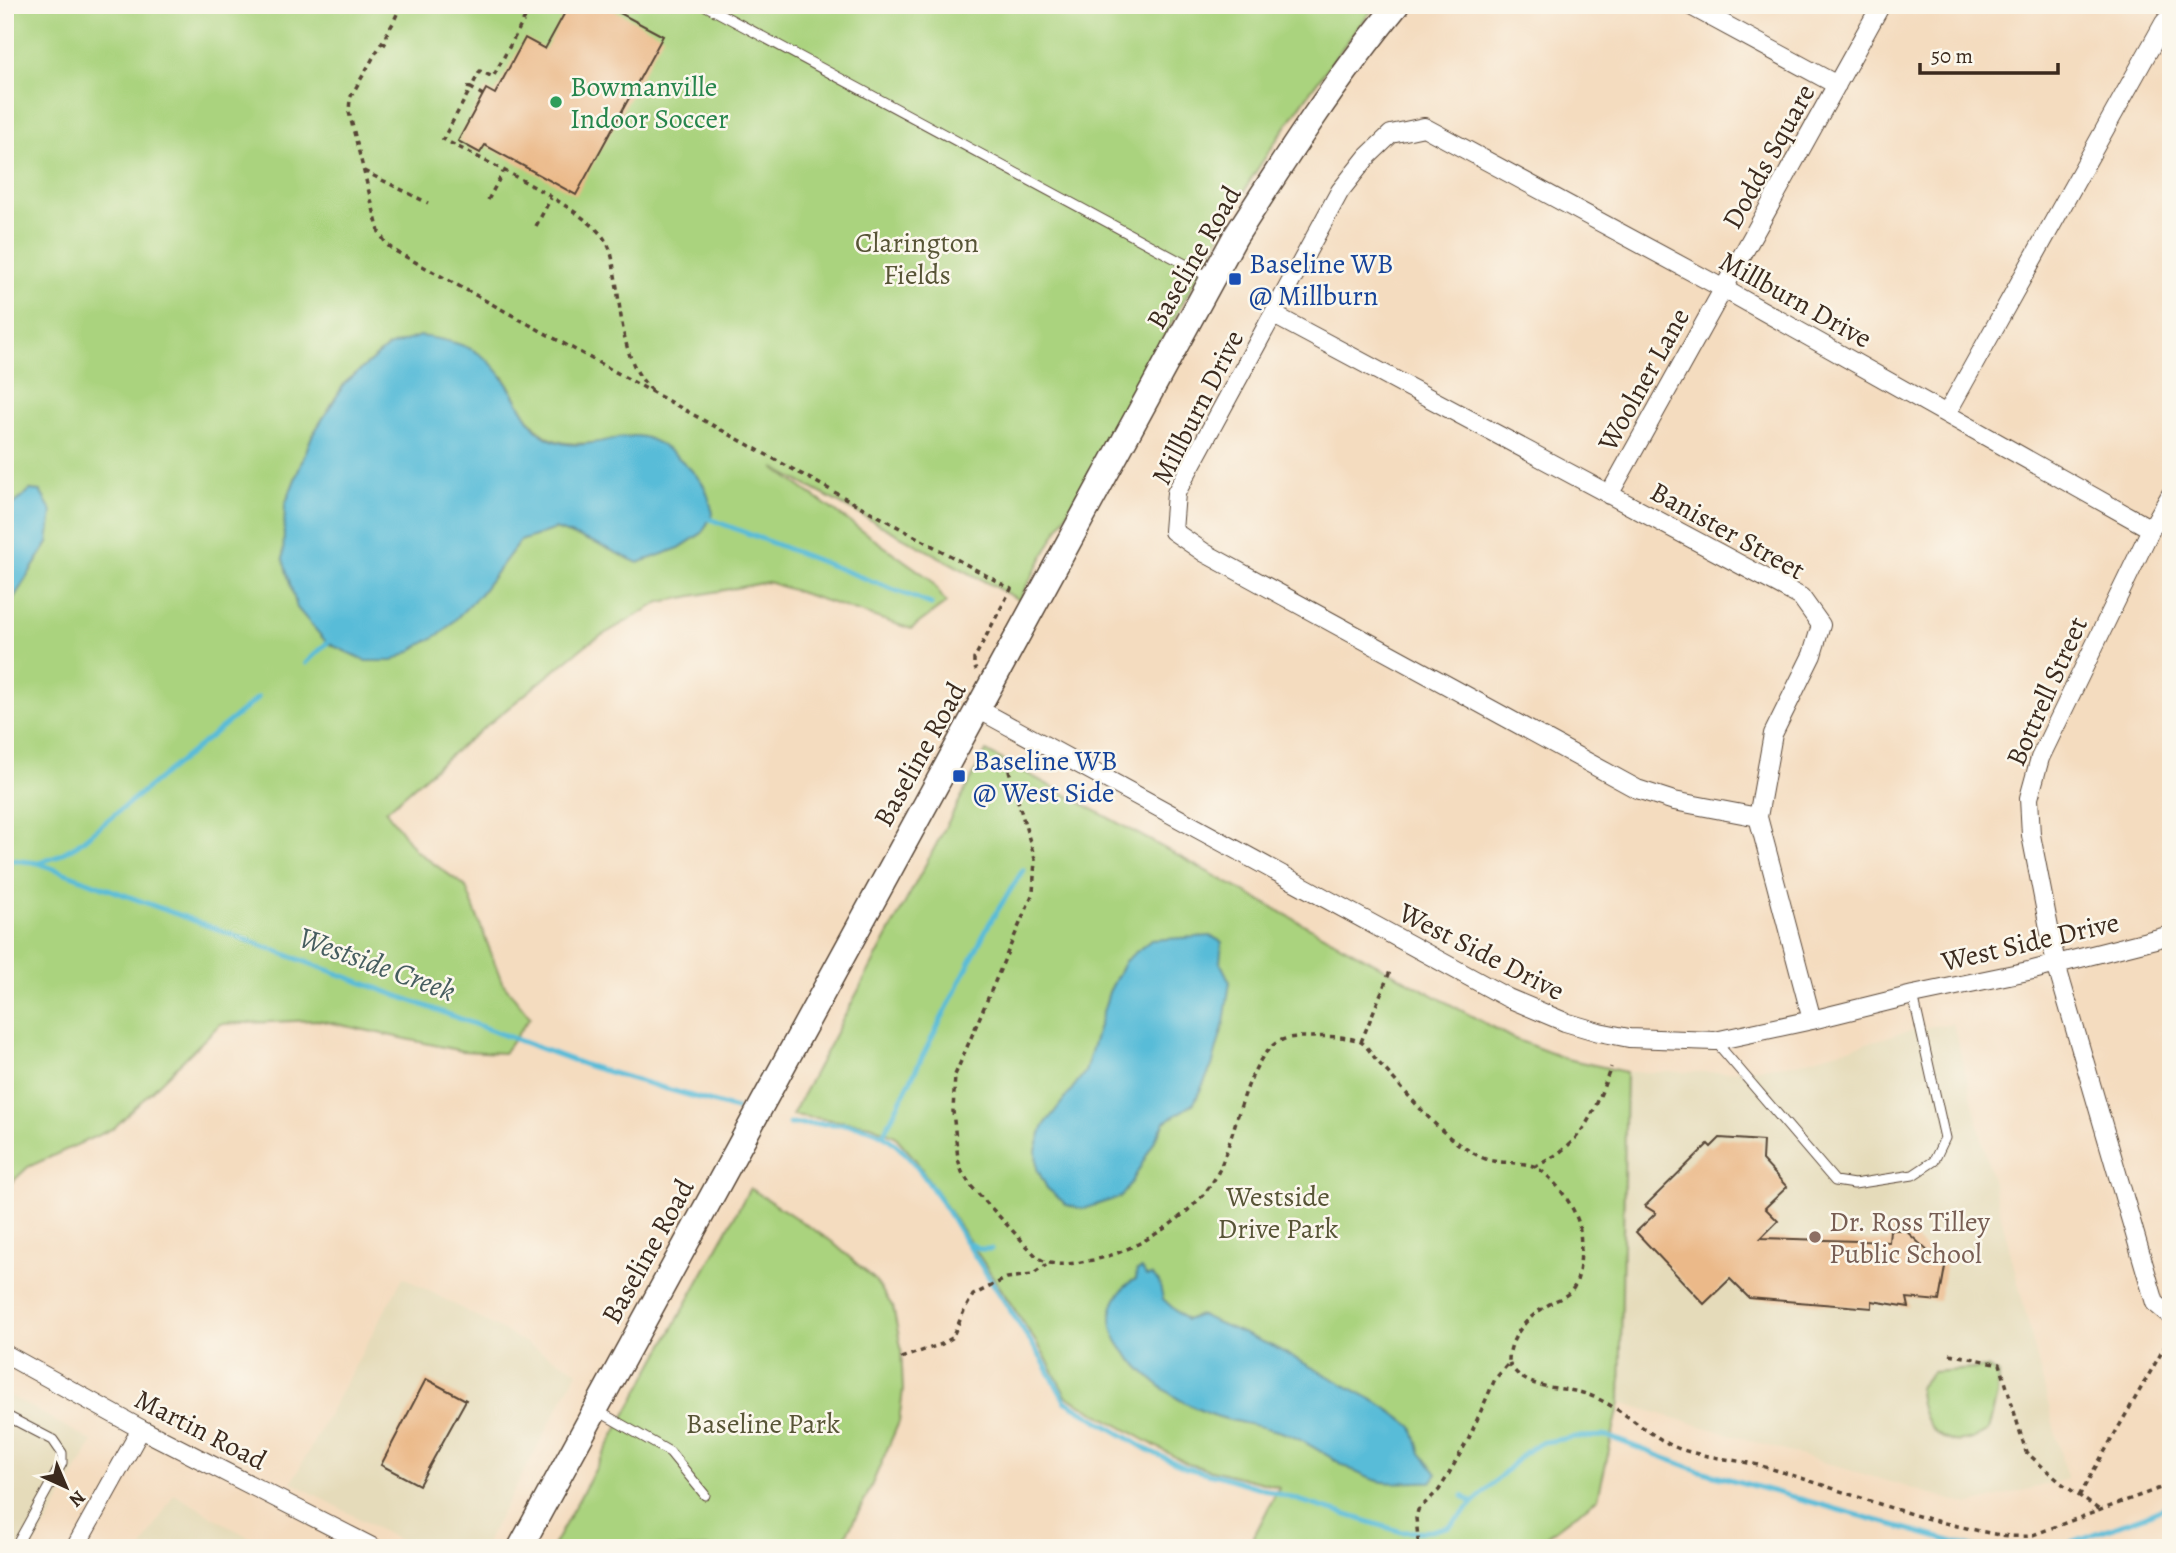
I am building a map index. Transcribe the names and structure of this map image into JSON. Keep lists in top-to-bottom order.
{
  "streets": {
    "street": [
      "Dodds Square",
      "Baseline Road",
      "Millburn Drive",
      "Woolner Lane",
      "Banister Street",
      "Bottrell Street",
      "West Side Drive",
      "Martin Road"
    ]
  },
  "crossings": [
    ["Dodds Square", "Millburn Drive"],
    ["Dodds Square", "Woolner Lane"],
    ["Baseline Road", "West Side Drive"],
    ["Millburn Drive", "Woolner Lane"],
    ["Millburn Drive", "Banister Street"],
    ["Millburn Drive", "Bottrell Street"],
    ["Woolner Lane", "Banister Street"],
    ["Banister Street", "West Side Drive"],
    ["Bottrell Street", "West Side Drive"]
  ],
  "water": ["Westside Creek"],
  "parks": ["Clarington Fields", "Westside Drive Park", "Baseline Park"],
  "places": {
    "other": ["Bowmanville Indoor Soccer", "Dr. Ross Tilley Public School"],
    "transit": ["Baseline WB @ Millburn", "Baseline WB @ West Side"]
  },
  "scale_bar": "50 m",
  "north": "bottom right"
}
